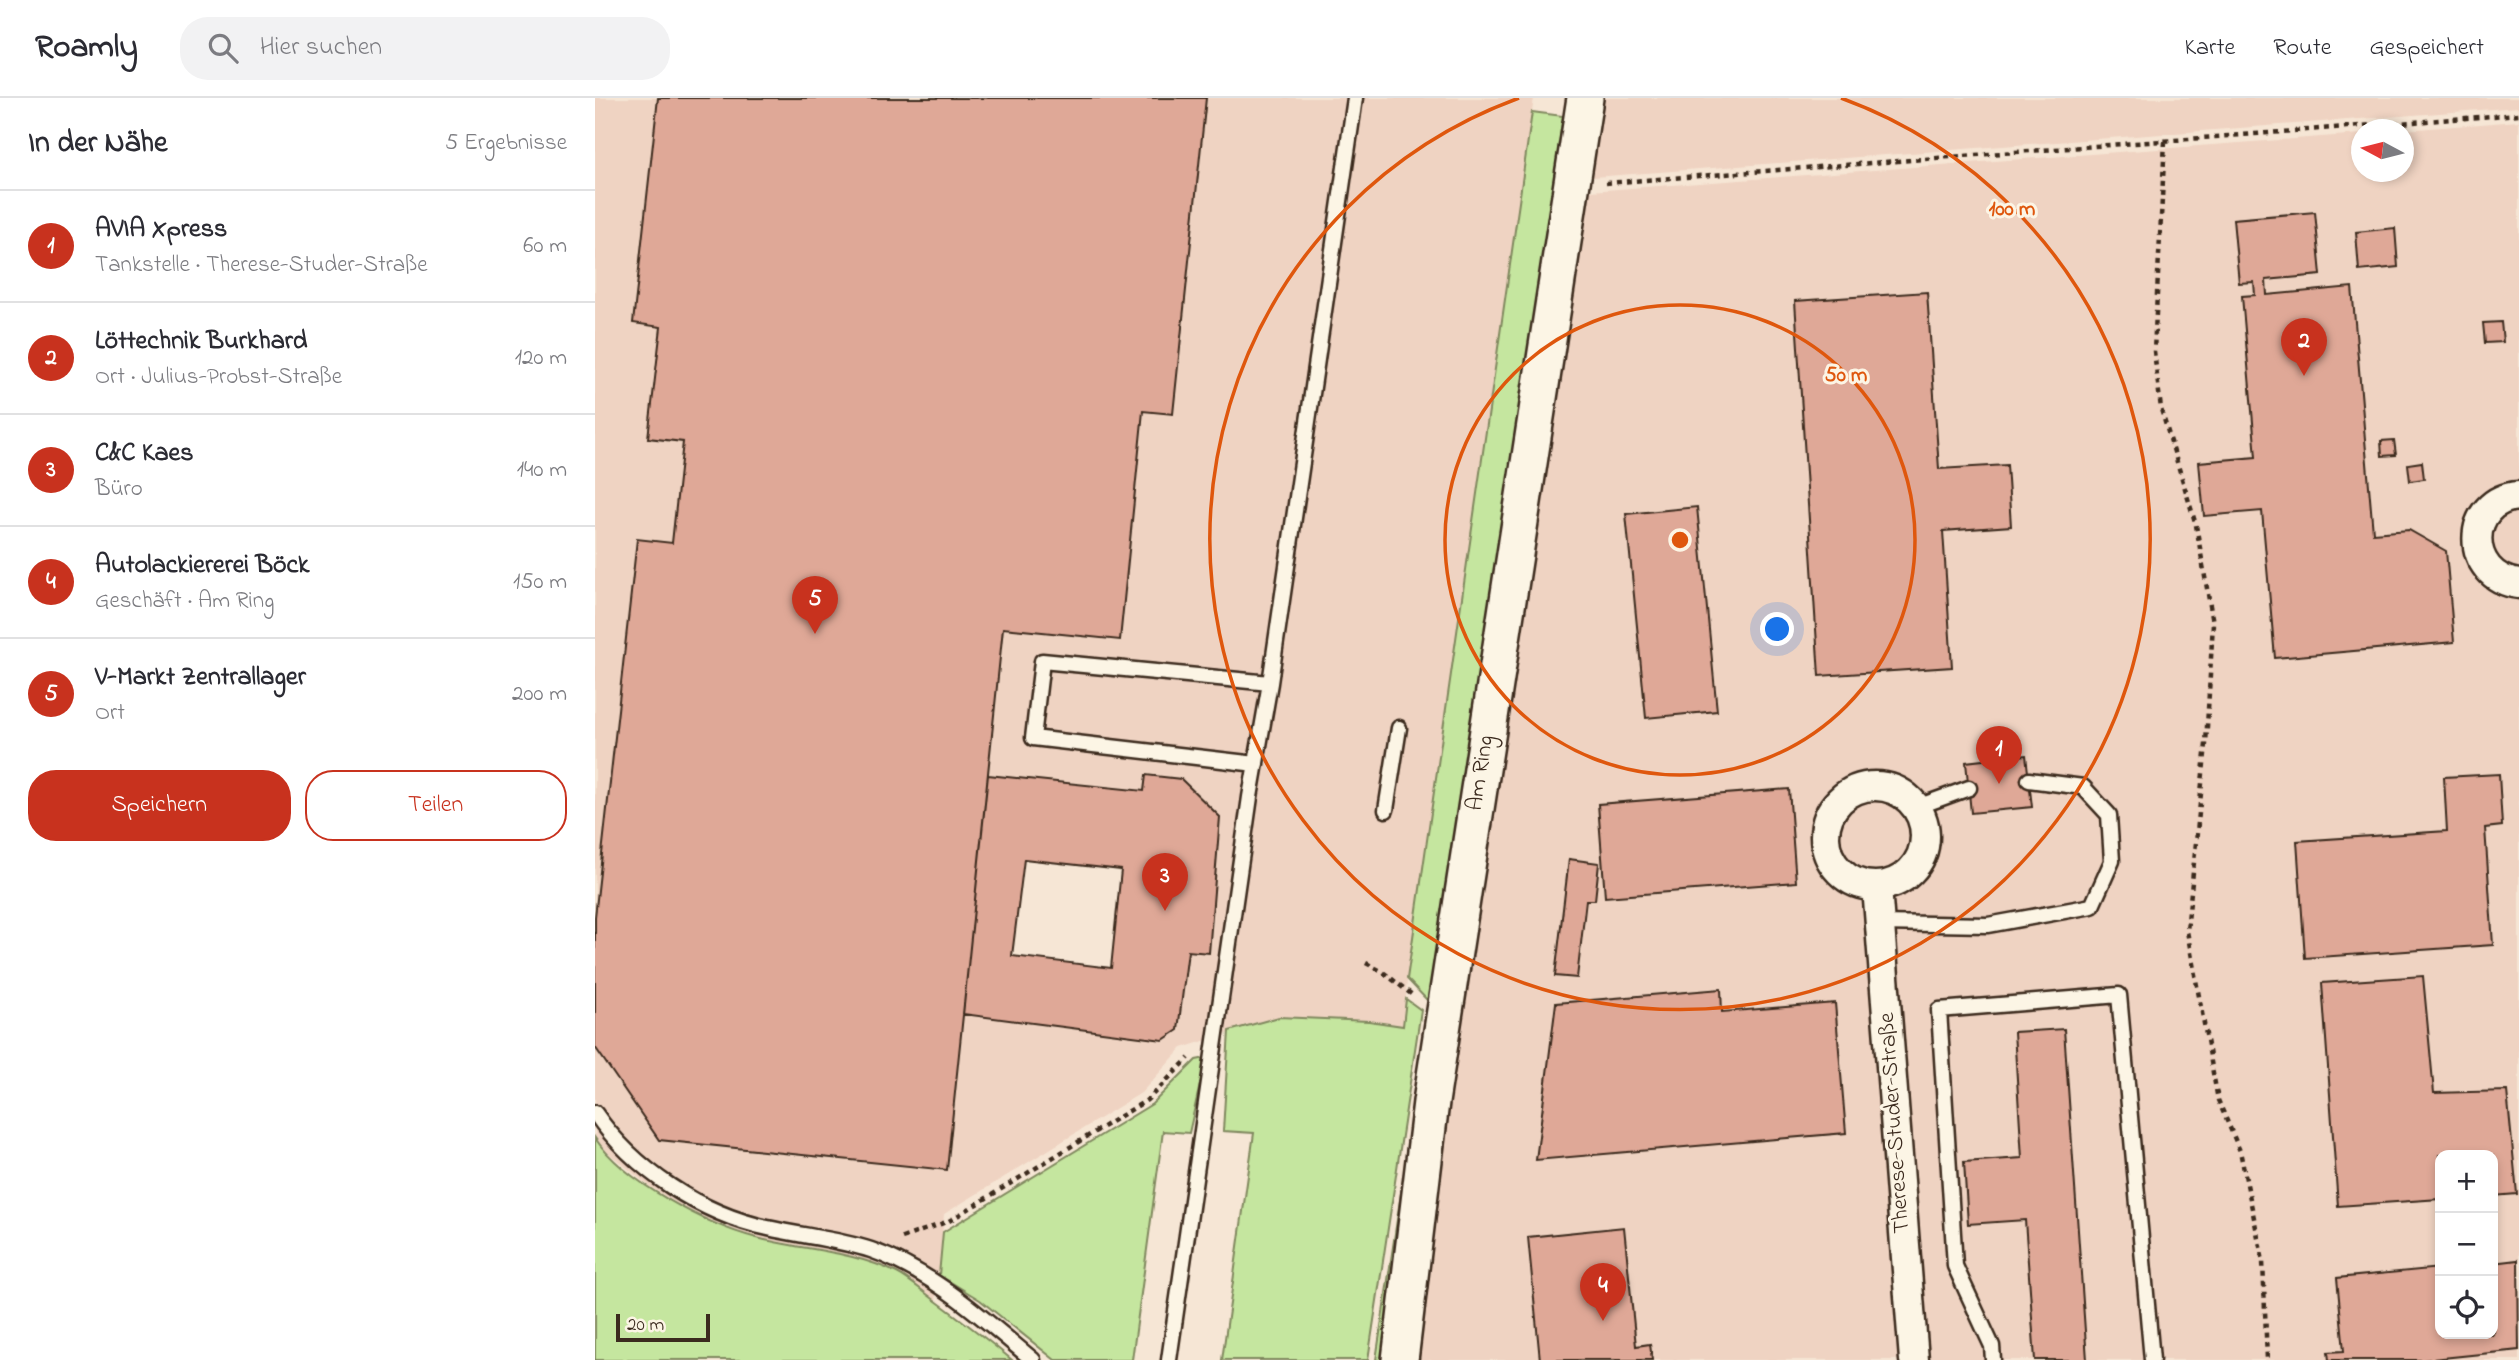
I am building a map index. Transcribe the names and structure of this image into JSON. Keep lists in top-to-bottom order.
{
  "streets": {
    "street": ["Am Ring", "Therese-Studer-Straße"]
  },
  "scale_bar": "20 m",
  "north": "left",
  "page": {
    "header": "Roamly",
    "search": "Hier suchen",
    "nav": ["Karte", "Route", "Gespeichert"],
    "heading": ["In der Nähe", "5 Ergebnisse"],
    "list": [
      {
        "mark": "1",
        "name": "AVIA Xpress",
        "note": "Tankstelle · Therese-Studer-Straße",
        "value": "60 m"
      },
      {
        "mark": "2",
        "name": "Löttechnik Burkhard",
        "note": "Ort · Julius-Probst-Straße",
        "value": "120 m"
      },
      {
        "mark": "3",
        "name": "C&C Kaes",
        "note": "Büro",
        "value": "140 m"
      },
      {
        "mark": "4",
        "name": "Autolackiererei Böck",
        "note": "Geschäft · Am Ring",
        "value": "150 m"
      },
      {
        "mark": "5",
        "name": "V-Markt Zentrallager",
        "note": "Ort",
        "value": "200 m"
      }
    ],
    "pins": [
      "2",
      "5",
      "1",
      "3",
      "4"
    ],
    "buttons": ["Speichern", "Teilen"],
    "map_buttons": ["+", "−"],
    "scale": "20 m"
  },
  "rings": ["100 m", "50 m"]
}
